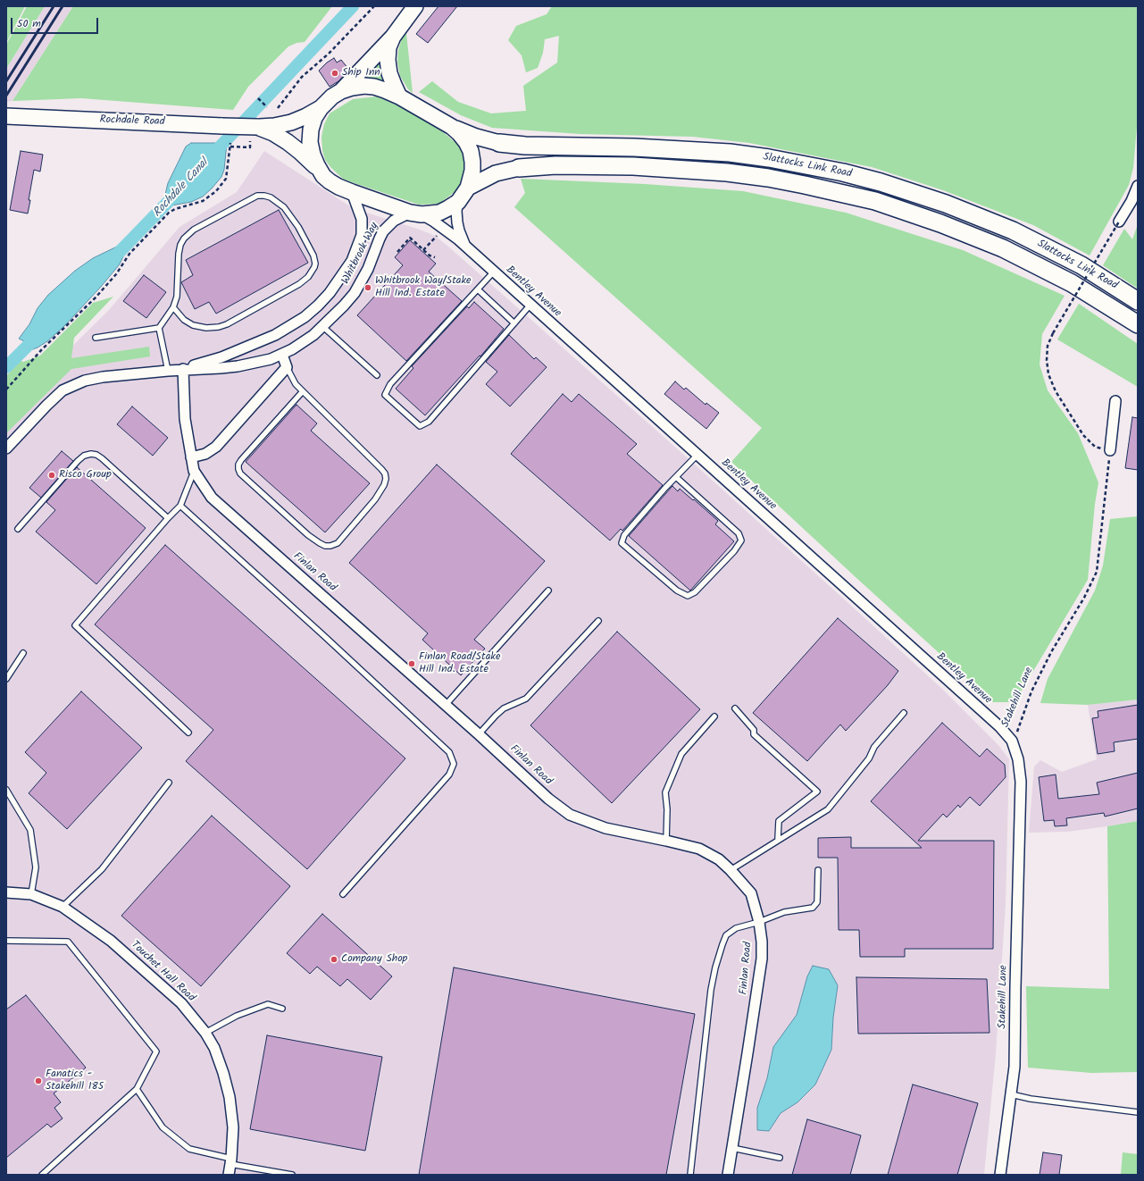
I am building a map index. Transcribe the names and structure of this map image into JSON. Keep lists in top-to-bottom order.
{
  "streets": {
    "highway": ["Slattocks Link Road"],
    "main road": ["Rochdale Road"],
    "street": [
      "Whitbrook Way",
      "Bentley Avenue",
      "Finlan Road",
      "Stakehill Lane",
      "Touchet Hall Road"
    ]
  },
  "crossings": [
    ["Whitbrook Way", "Bentley Avenue"],
    ["Whitbrook Way", "Finlan Road"],
    ["Bentley Avenue", "Stakehill Lane"]
  ],
  "water": ["Rochdale Canal"],
  "places": [
    "Ship Inn",
    "Whitbrook Way/Stake Hill Ind. Estate",
    "Risco Group",
    "Finlan Road/Stake Hill Ind. Estate",
    "Company Shop",
    "Fanatics - Stakehill 185"
  ],
  "scale_bar": "50 m"
}
